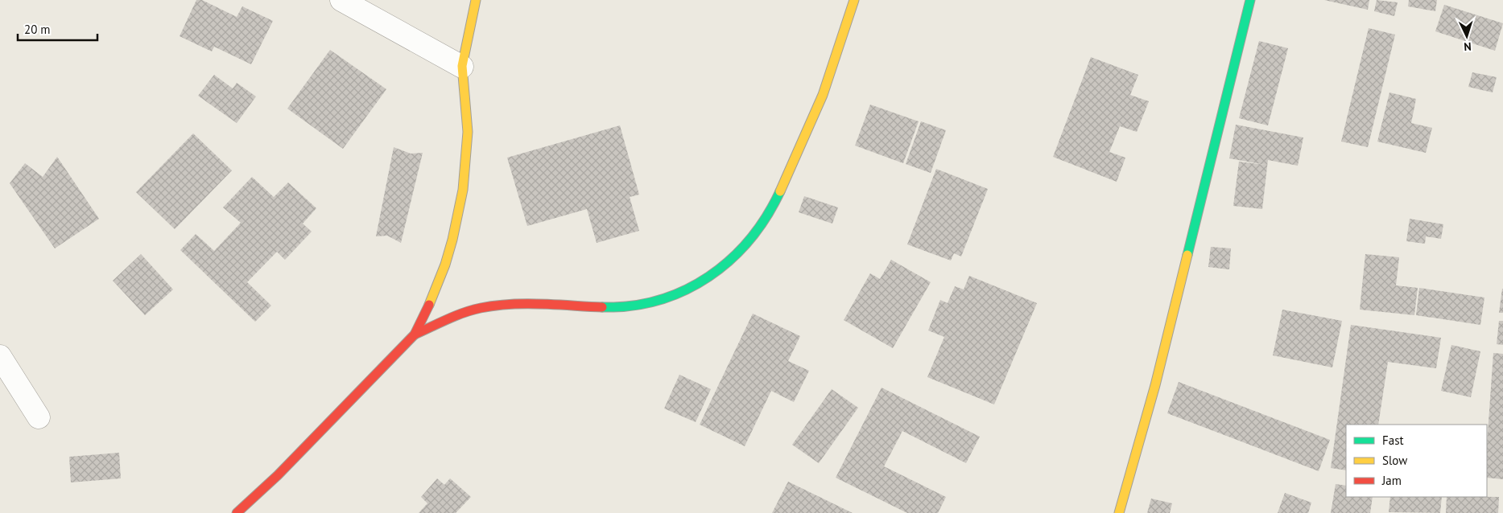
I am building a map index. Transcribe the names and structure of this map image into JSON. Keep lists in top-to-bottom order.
{
  "legend": ["Fast", "Slow", "Jam"],
  "scale_bar": "20 m",
  "north": "bottom"
}
